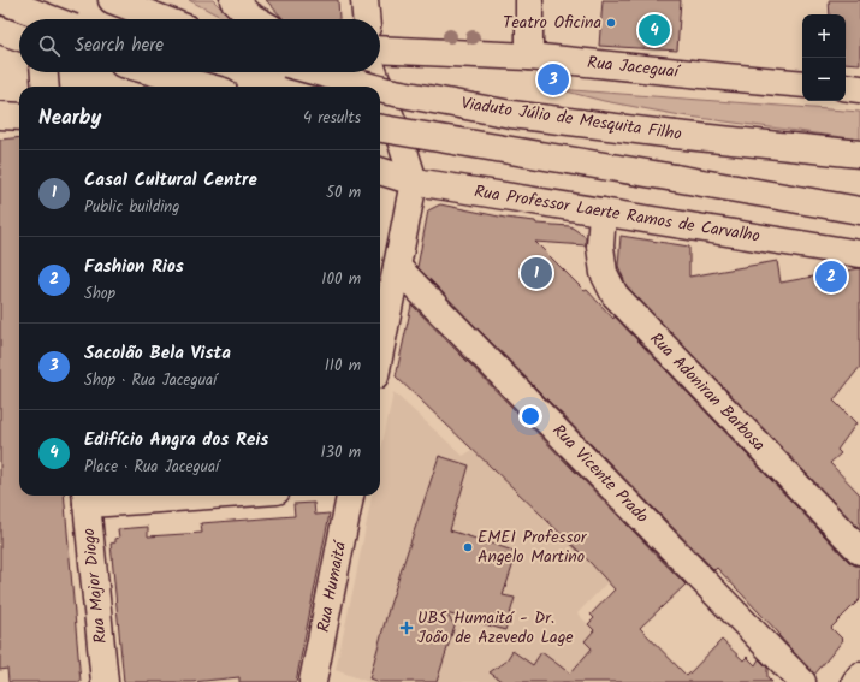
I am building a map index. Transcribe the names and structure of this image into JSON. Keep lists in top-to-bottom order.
{
  "streets": {
    "main road": [
      "Rua Jaceguaí",
      "Viaduto Júlio de Mesquita Filho",
      "Rua Professor Laerte Ramos de Carvalho",
      "Rua Adoniran Barbosa",
      "Rua Vicente Prado",
      "Rua Major Diogo",
      "Rua Humaitá"
    ]
  },
  "crossings": [
    ["Rua Professor Laerte Ramos de Carvalho", "Rua Adoniran Barbosa"]
  ],
  "places": {
    "other": ["Teatro Oficina", "EMEI Professor Angelo Martino"],
    "health": ["UBS Humaitá - Dr. João de Azevedo Lage"]
  },
  "page": {
    "pins": [
      "4",
      "3",
      "1",
      "2"
    ],
    "map_buttons": ["+", "−"],
    "search": "Search here",
    "heading": ["Nearby", "4 results"],
    "list": [
      {
        "mark": "1",
        "name": "Casa1 Cultural Centre",
        "note": "Public building",
        "value": "50 m"
      },
      {
        "mark": "2",
        "name": "Fashion Rios",
        "note": "Shop",
        "value": "100 m"
      },
      {
        "mark": "3",
        "name": "Sacolão Bela Vista",
        "note": "Shop · Rua Jaceguaí",
        "value": "110 m"
      },
      {
        "mark": "4",
        "name": "Edifício Angra dos Reis",
        "note": "Place · Rua Jaceguaí",
        "value": "130 m"
      }
    ]
  }
}
